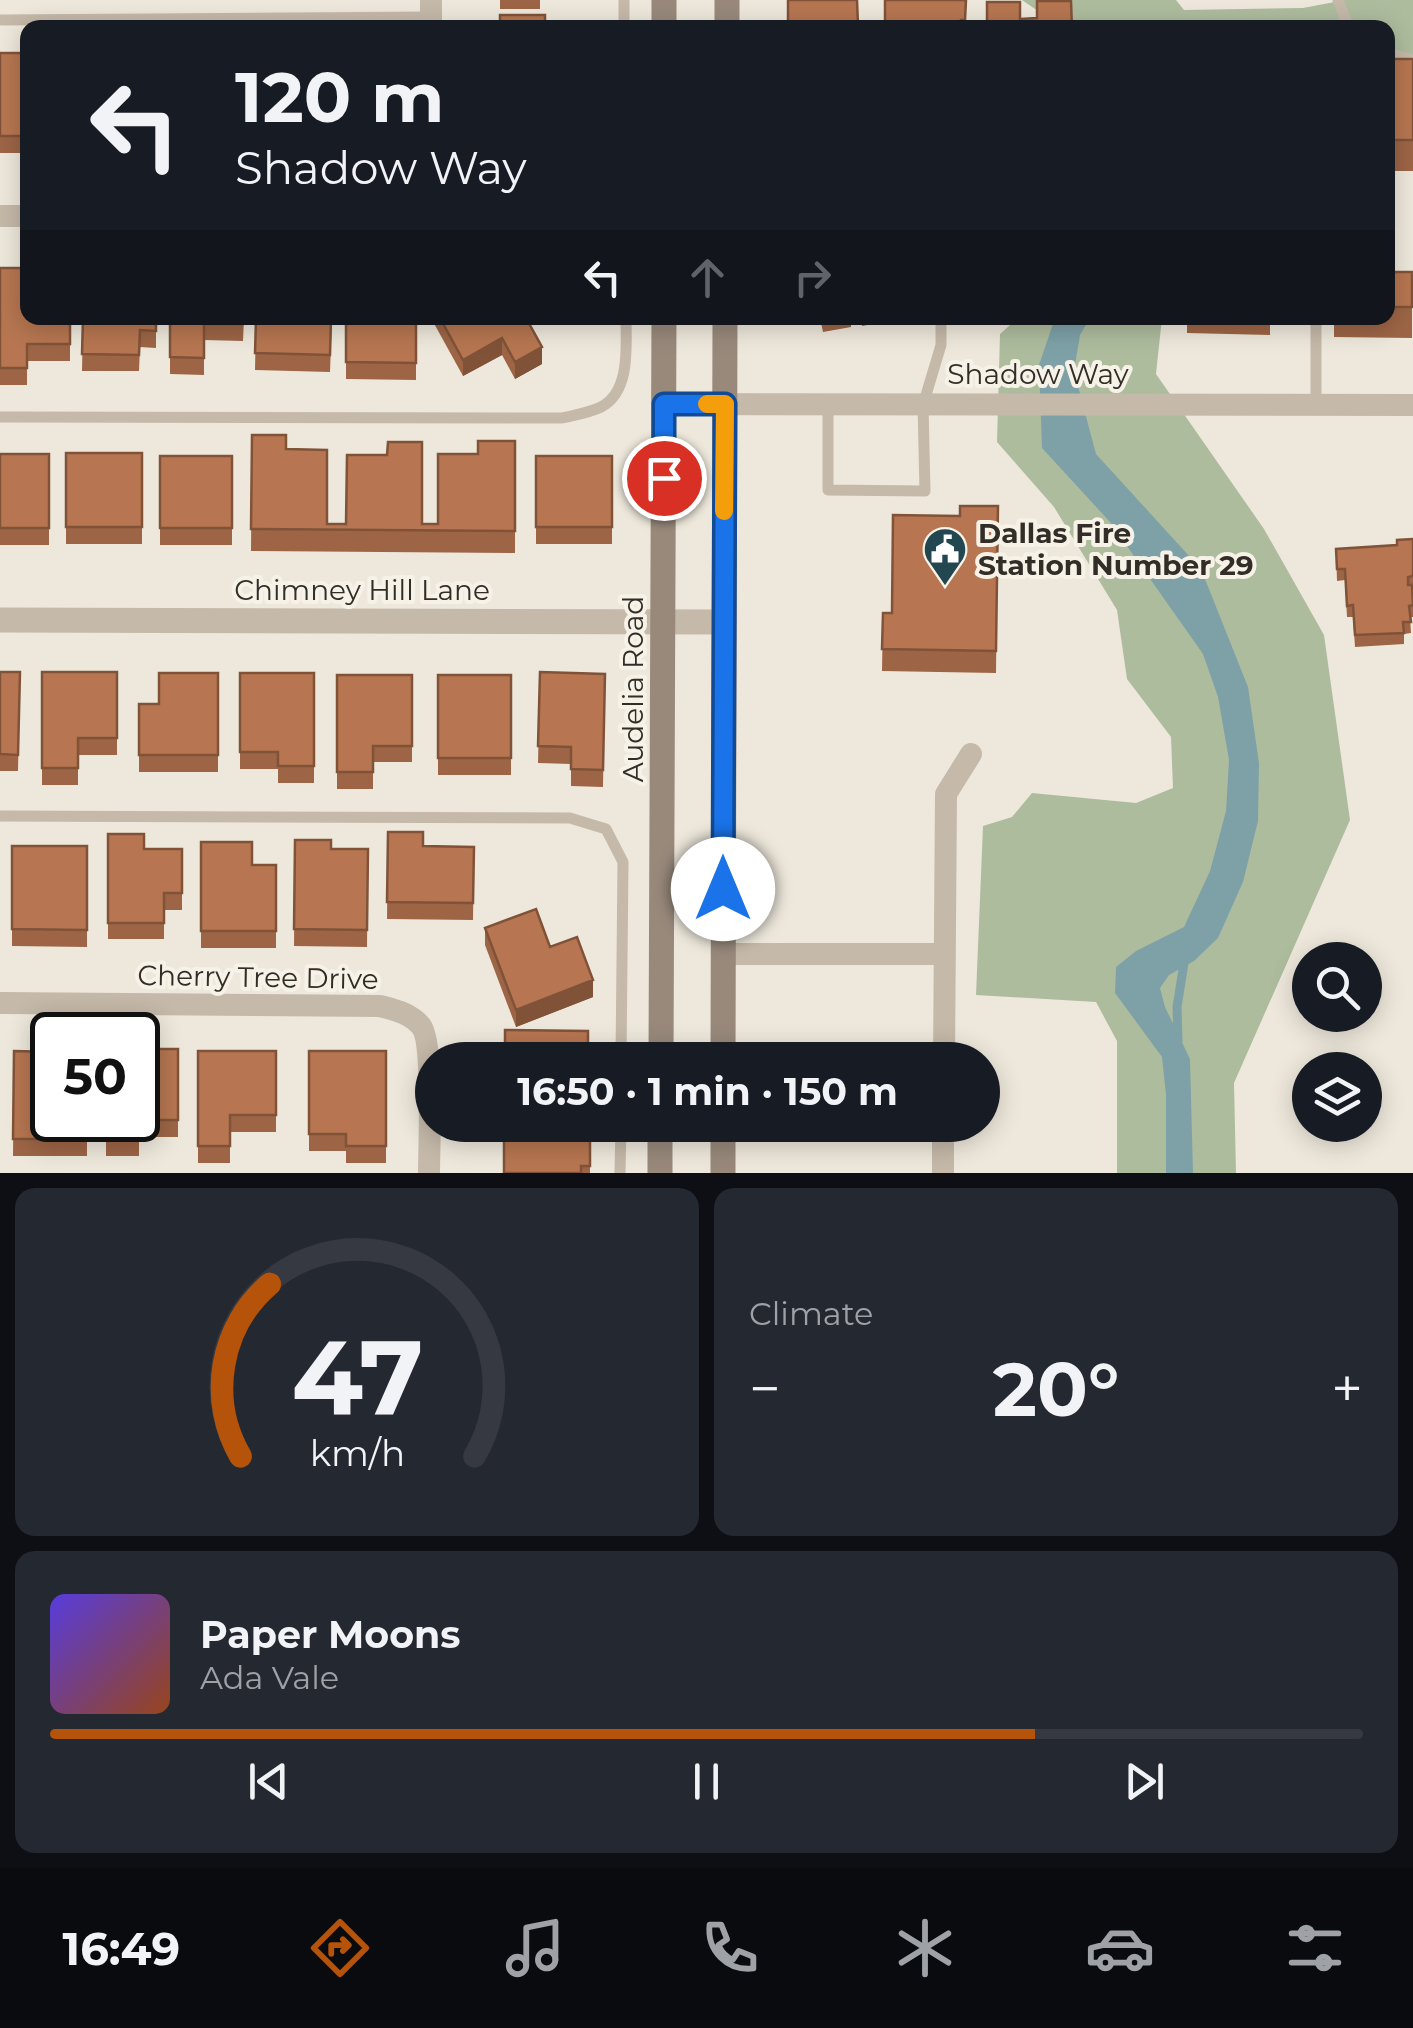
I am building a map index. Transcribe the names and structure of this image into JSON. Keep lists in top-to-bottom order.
{
  "streets": {
    "main road": ["Audelia Road"],
    "street": ["Shadow Way", "Chimney Hill Lane", "Cherry Tree Drive"]
  },
  "crossings": [
    ["Shadow Way", "Audelia Road"],
    ["Chimney Hill Lane", "Audelia Road"]
  ],
  "places": {
    "public building": ["Dallas Fire Station Number 29"]
  },
  "page": {
    "turn": ["120 m", "Shadow Way"],
    "limit": "50",
    "trip": "16:50 · 1 min · 150 m",
    "tile": "Climate",
    "heat": ["−", "20°", "+"],
    "song": ["Paper Moons", "Ada Vale"],
    "tabs": "16:49",
    "gauge": ["47", "km/h"]
  }
}
